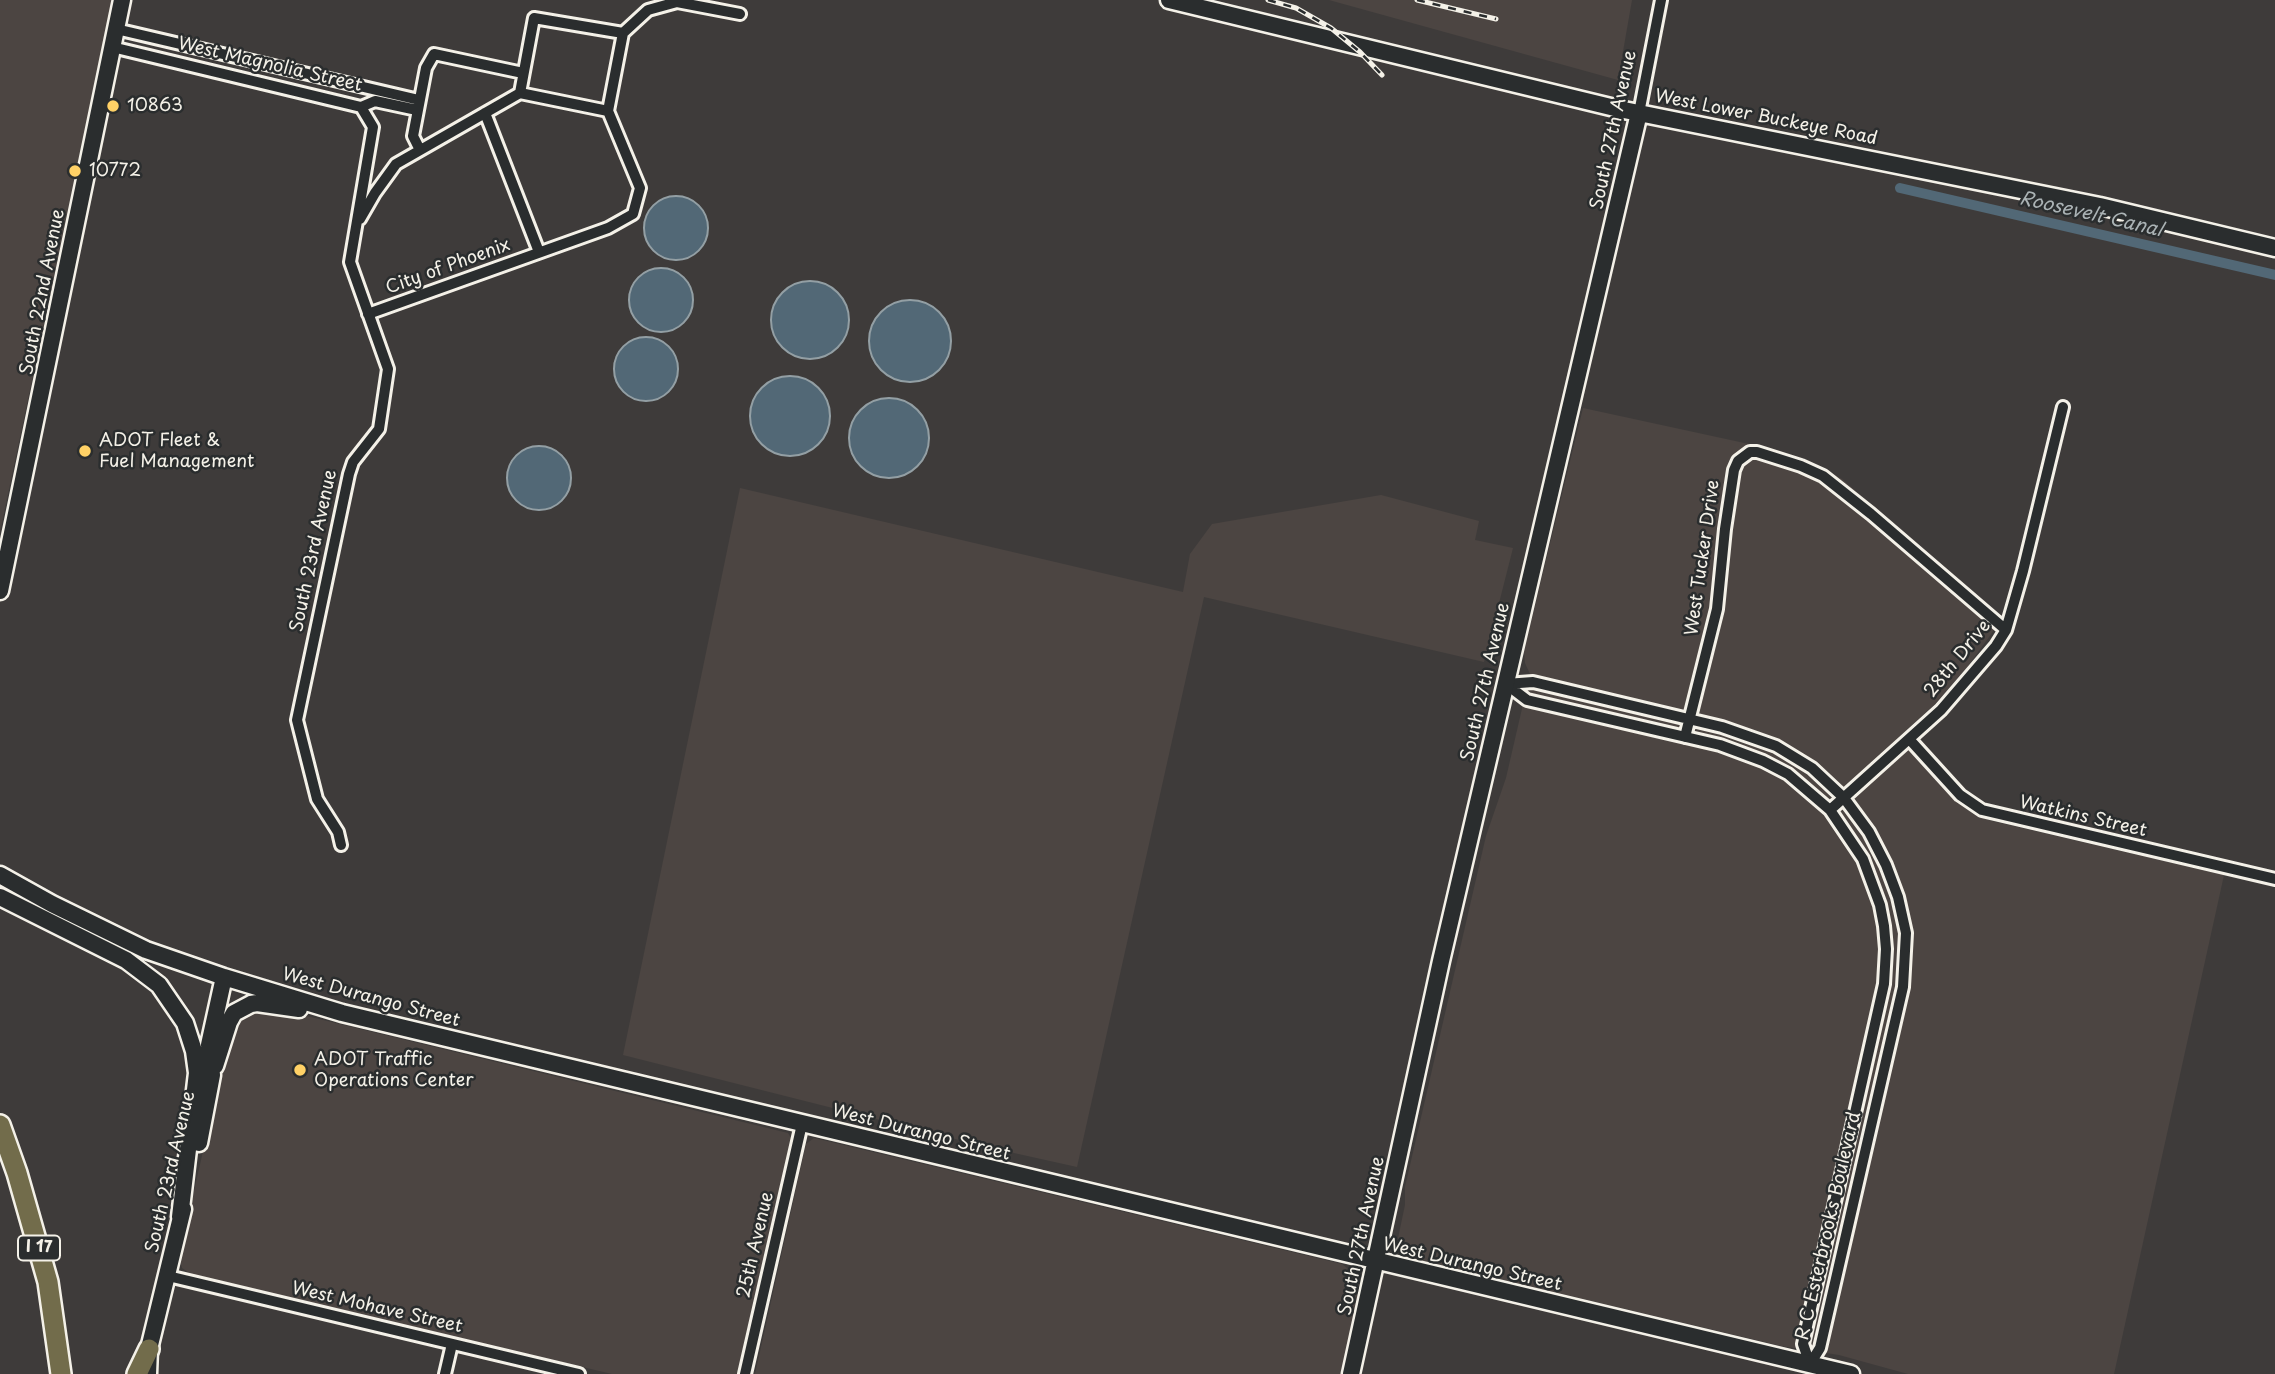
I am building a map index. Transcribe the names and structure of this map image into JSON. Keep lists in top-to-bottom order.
{
  "streets": {
    "highway": ["I 17"],
    "main road": [
      "West Lower Buckeye Road",
      "South 27th Avenue",
      "South 22nd Avenue",
      "South 23rd Avenue",
      "West Durango Street"
    ],
    "street": [
      "West Magnolia Street",
      "City of Phoenix",
      "West Tucker Drive",
      "28th Drive",
      "Watkins Street",
      "R C Esterbrooks Boulevard",
      "25th Avenue",
      "West Mohave Street"
    ]
  },
  "crossings": [
    ["West Magnolia Street", "South 22nd Avenue"],
    ["West Magnolia Street", "South 23rd Avenue"],
    ["West Lower Buckeye Road", "South 27th Avenue"],
    ["South 27th Avenue", "West Durango Street"],
    ["South 27th Avenue", "R C Esterbrooks Boulevard"],
    ["City of Phoenix", "South 23rd Avenue"],
    ["South 23rd Avenue", "West Durango Street"],
    ["South 23rd Avenue", "West Mohave Street"],
    ["West Tucker Drive", "28th Drive"],
    ["West Tucker Drive", "R C Esterbrooks Boulevard"],
    ["28th Drive", "Watkins Street"],
    ["28th Drive", "R C Esterbrooks Boulevard"],
    ["West Durango Street", "R C Esterbrooks Boulevard"],
    ["West Durango Street", "25th Avenue"]
  ],
  "water": ["Roosevelt Canal"],
  "places": [
    "10863",
    "10772",
    "ADOT Fleet & Fuel Management",
    "ADOT Traffic Operations Center"
  ]
}
